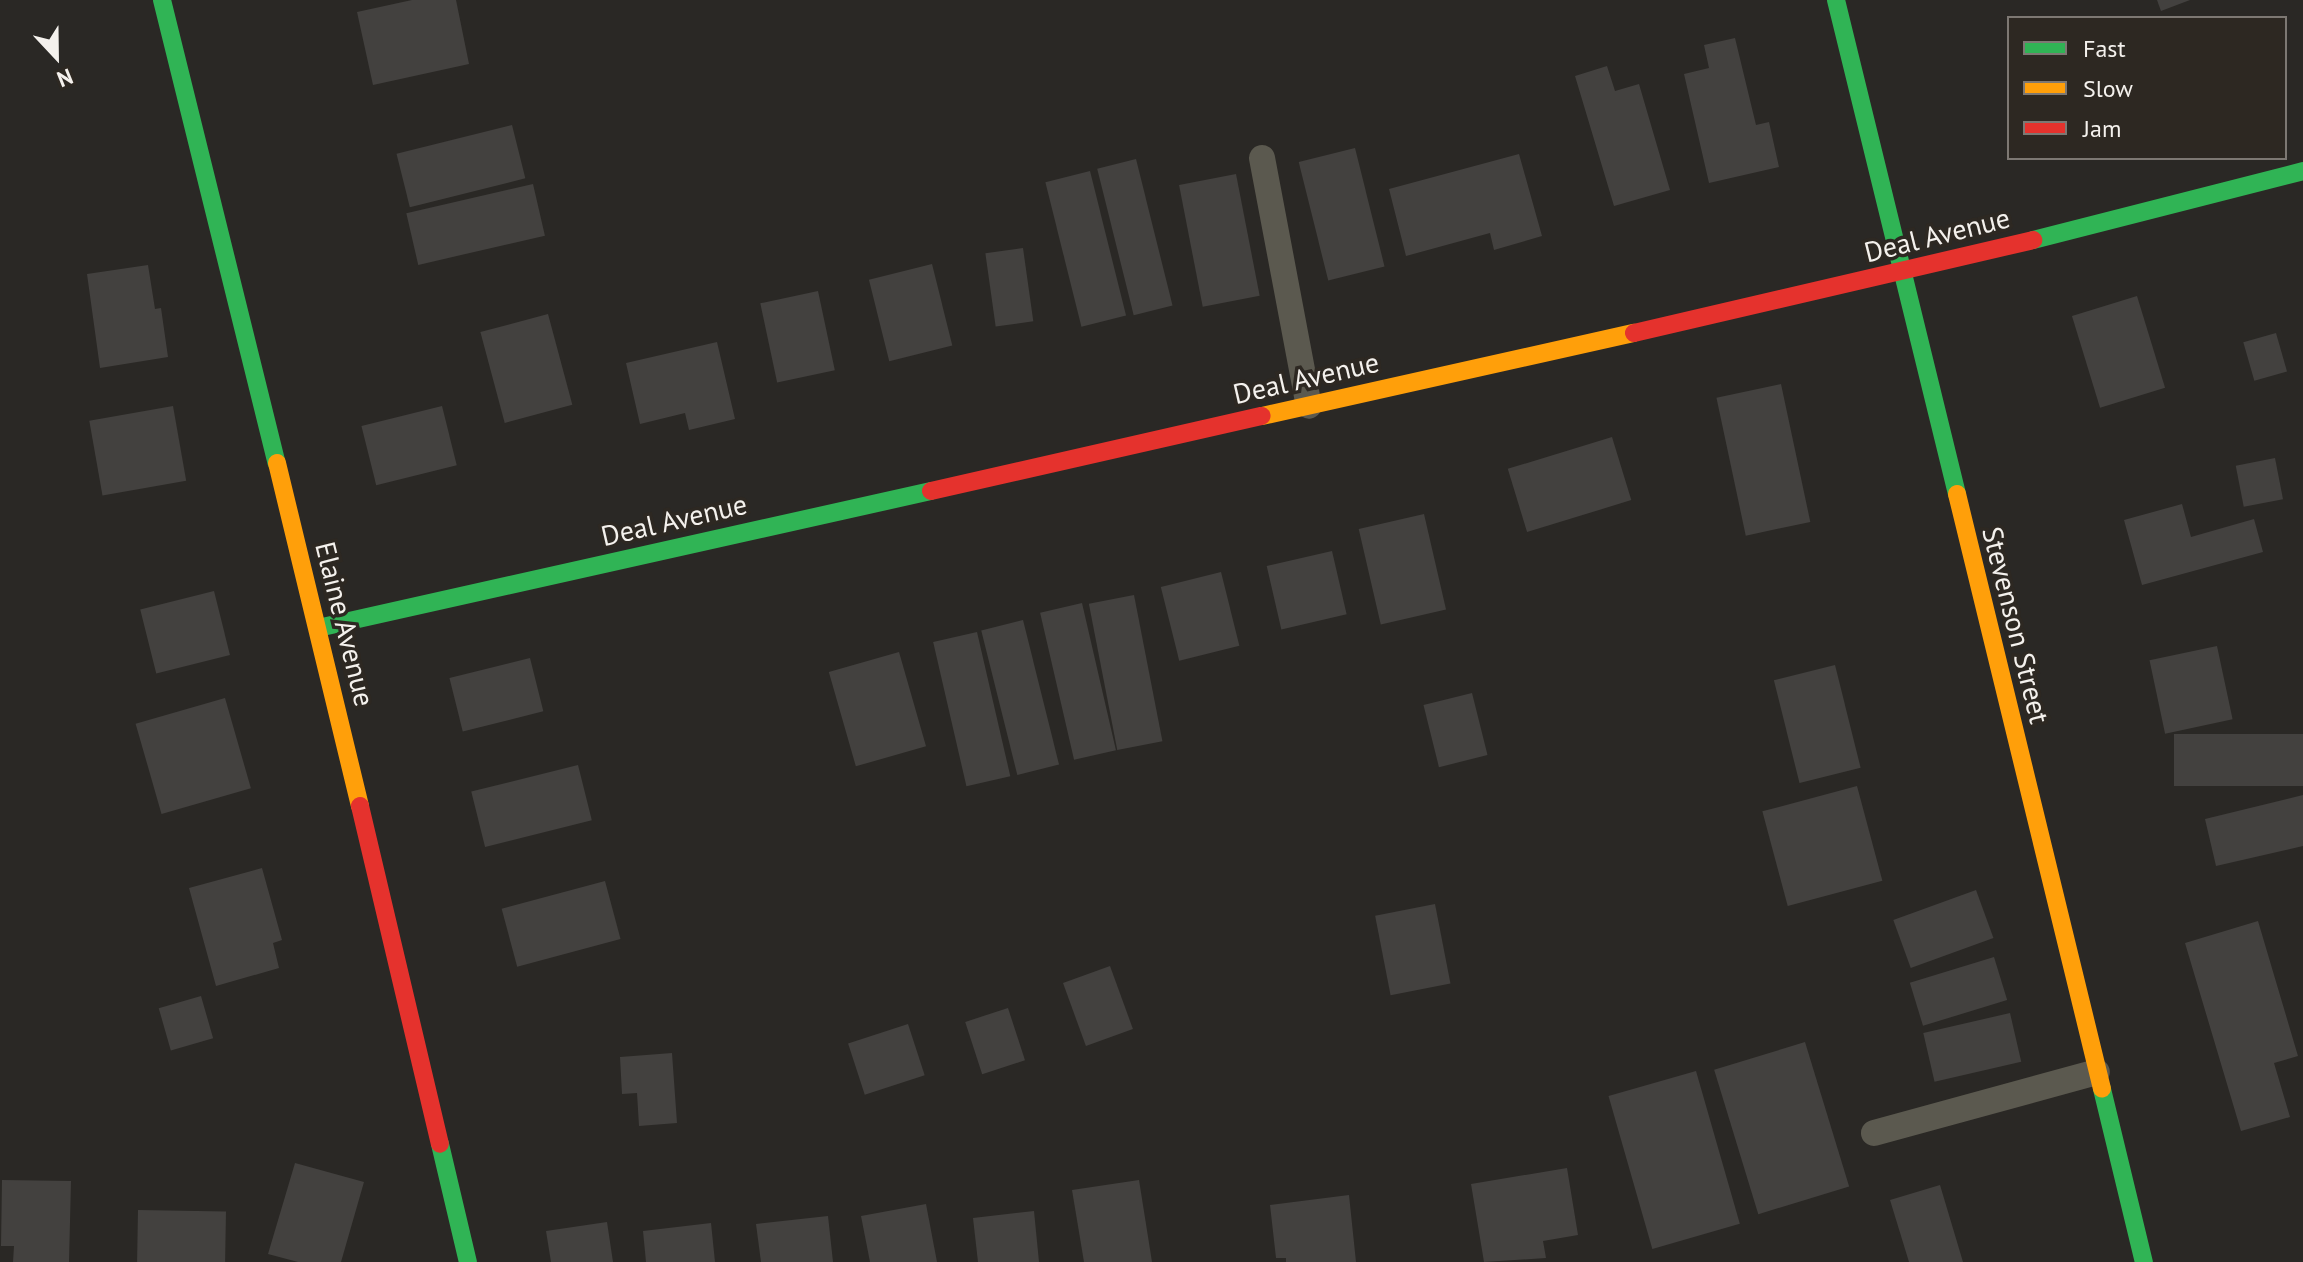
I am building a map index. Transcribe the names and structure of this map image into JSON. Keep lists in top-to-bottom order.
{
  "streets": {
    "street": ["Deal Avenue", "Elaine Avenue", "Stevenson Street"]
  },
  "crossings": [
    ["Deal Avenue", "Elaine Avenue"],
    ["Deal Avenue", "Stevenson Street"]
  ],
  "legend": ["Fast", "Slow", "Jam"],
  "north": "bottom"
}
